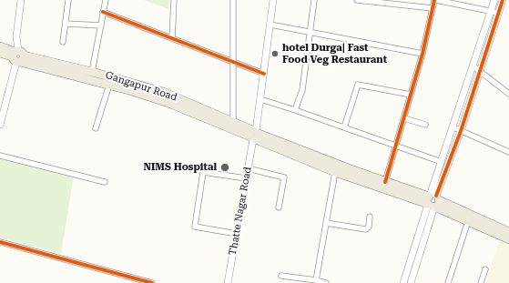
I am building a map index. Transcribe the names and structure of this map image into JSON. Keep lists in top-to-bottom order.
{
  "streets": {
    "main road": ["Gangapur Road"],
    "street": ["Thatte Nagar Road"]
  },
  "crossings": [
    ["Gangapur Road", "Thatte Nagar Road"]
  ],
  "places": ["hotel Durga| Fast Food Veg Restaurant", "NIMS Hospital"]
}
